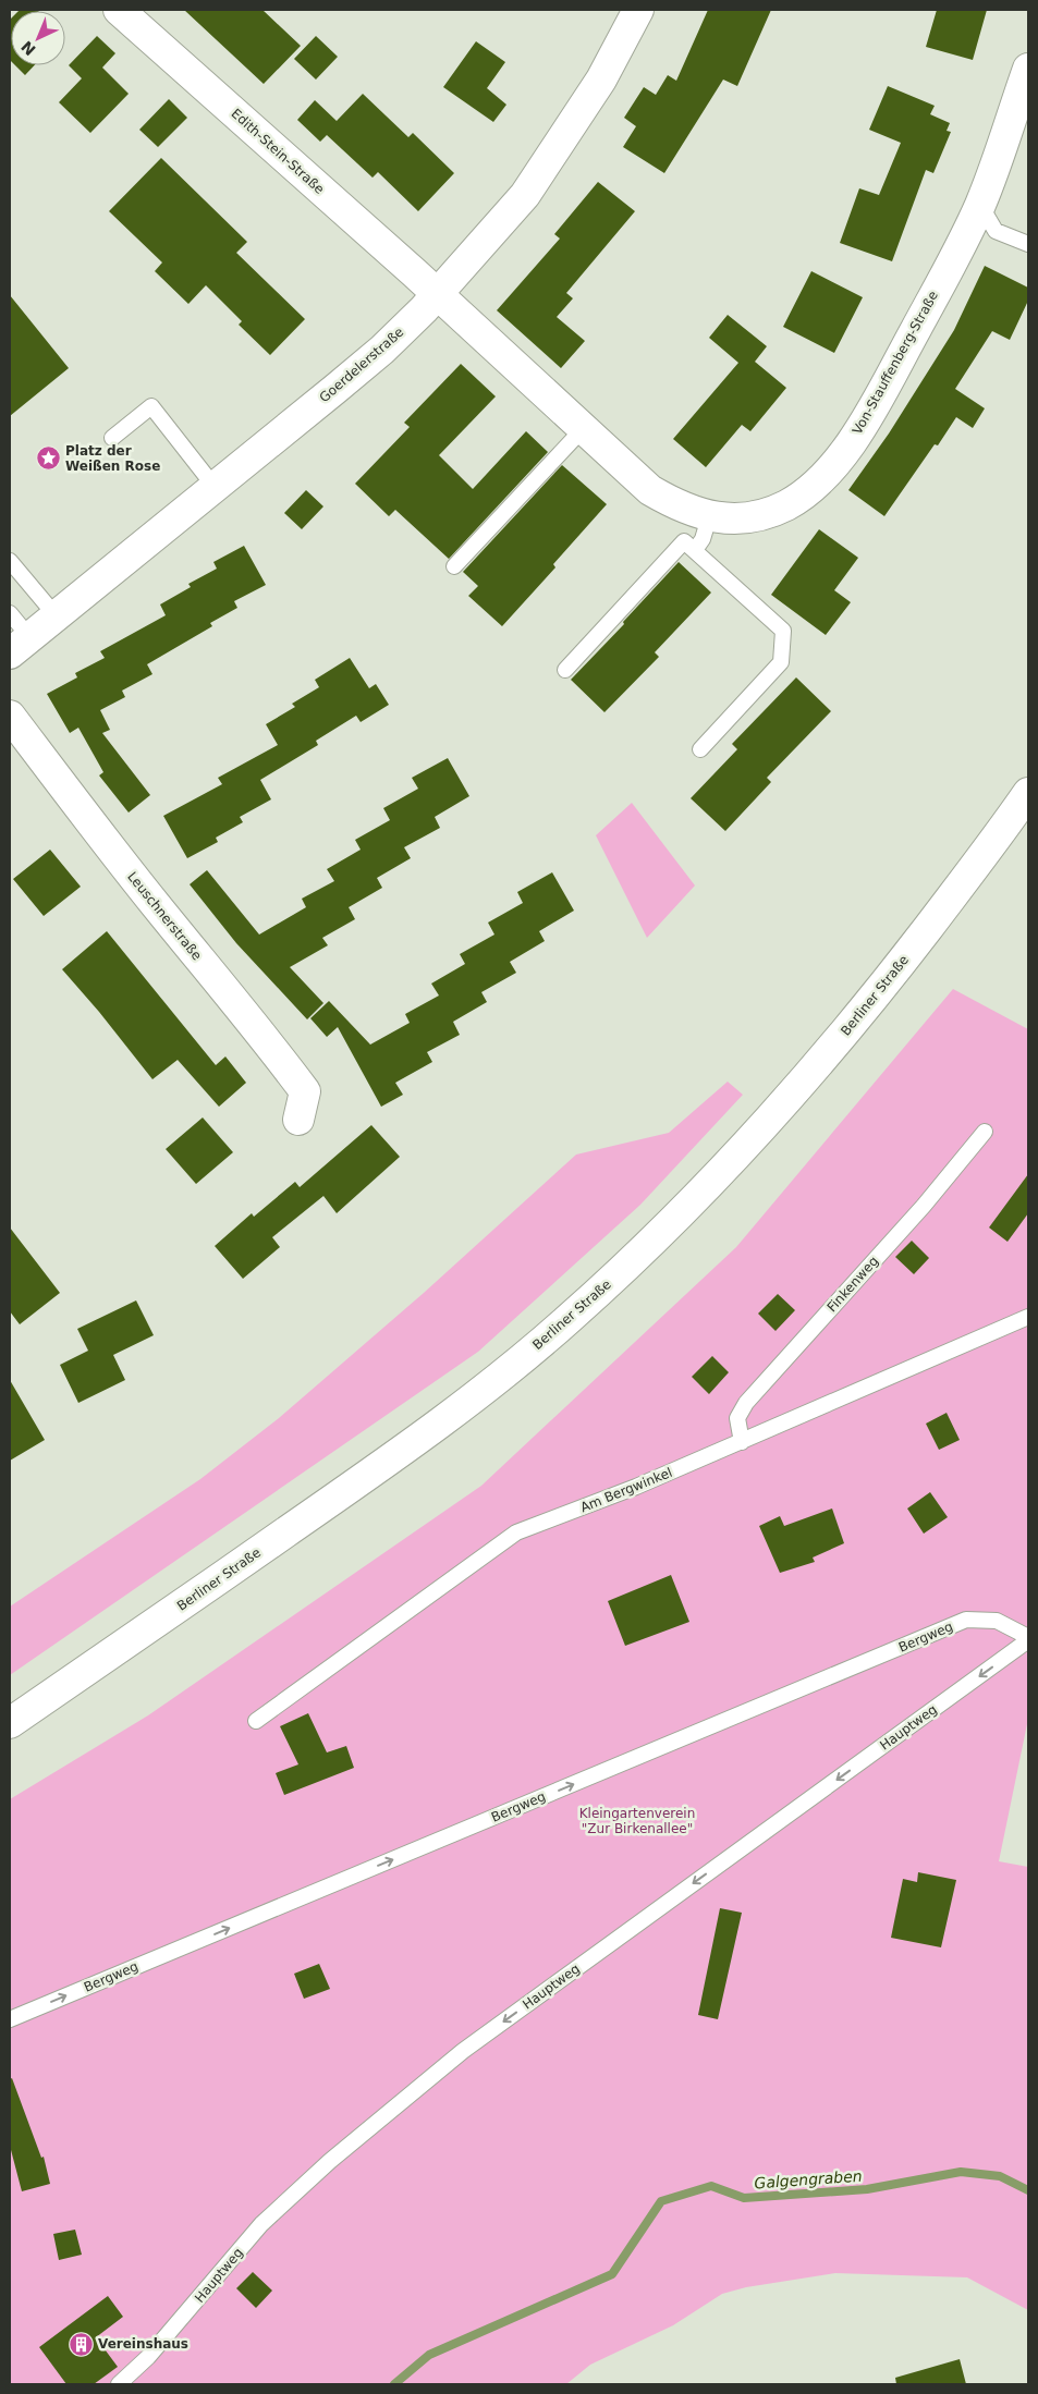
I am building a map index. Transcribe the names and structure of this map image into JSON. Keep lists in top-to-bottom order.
{
  "streets": {
    "main road": [
      "Edith-Stein-Straße",
      "Von-Stauffenberg-Straße",
      "Goerdelerstraße",
      "Leuschnerstraße",
      "Berliner Straße"
    ],
    "lane": [
      "Finkenweg",
      "Am Bergwinkel",
      "Bergweg",
      "Hauptweg"
    ]
  },
  "crossings": [
    ["Edith-Stein-Straße", "Von-Stauffenberg-Straße"],
    ["Edith-Stein-Straße", "Goerdelerstraße"],
    ["Von-Stauffenberg-Straße", "Goerdelerstraße"],
    ["Finkenweg", "Am Bergwinkel"],
    ["Bergweg", "Hauptweg"]
  ],
  "one_way": ["Bergweg", "Hauptweg"],
  "water": ["Galgengraben"],
  "parks": ["Kleingartenverein \"Zur Birkenallee\""],
  "places": {
    "place": ["Platz der Weißen Rose"],
    "building": ["Vereinshaus"]
  },
  "north": "bottom left"
}
